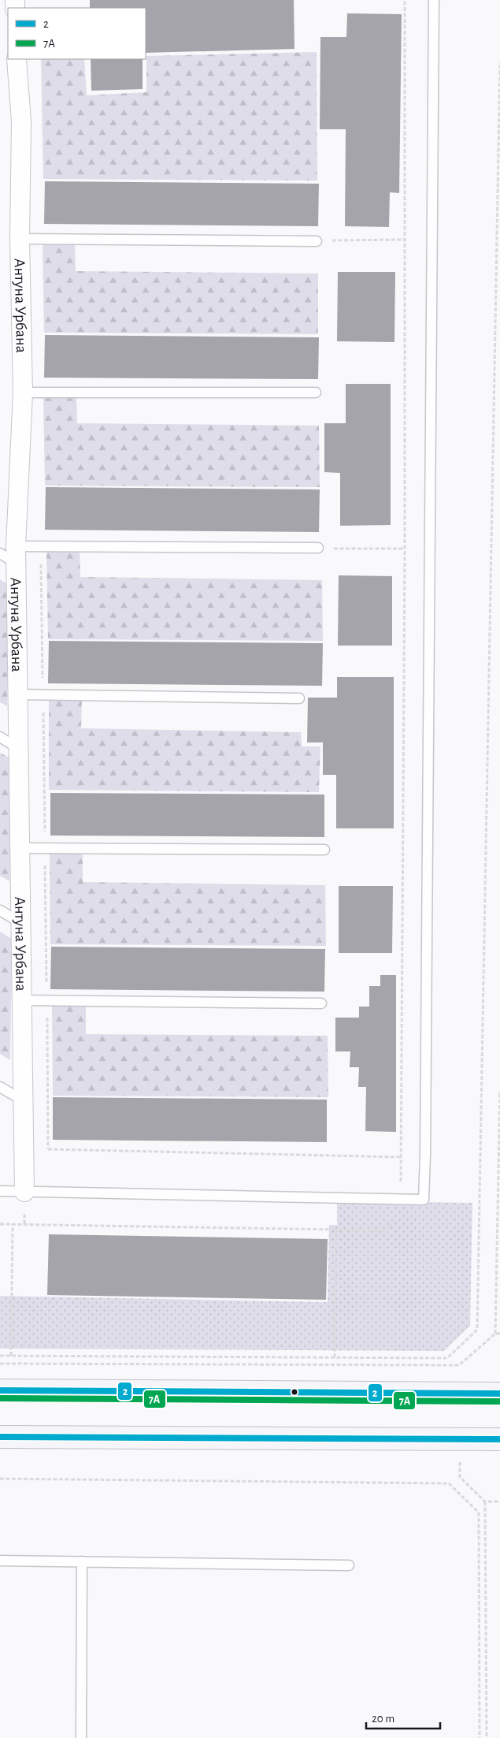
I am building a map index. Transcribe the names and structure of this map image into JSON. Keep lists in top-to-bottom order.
{
  "streets": {
    "street": ["Антуна Урбана"]
  },
  "lines": ["transit line 2", "transit line 7A"],
  "legend": ["2", "7A"],
  "scale_bar": "20 m"
}
